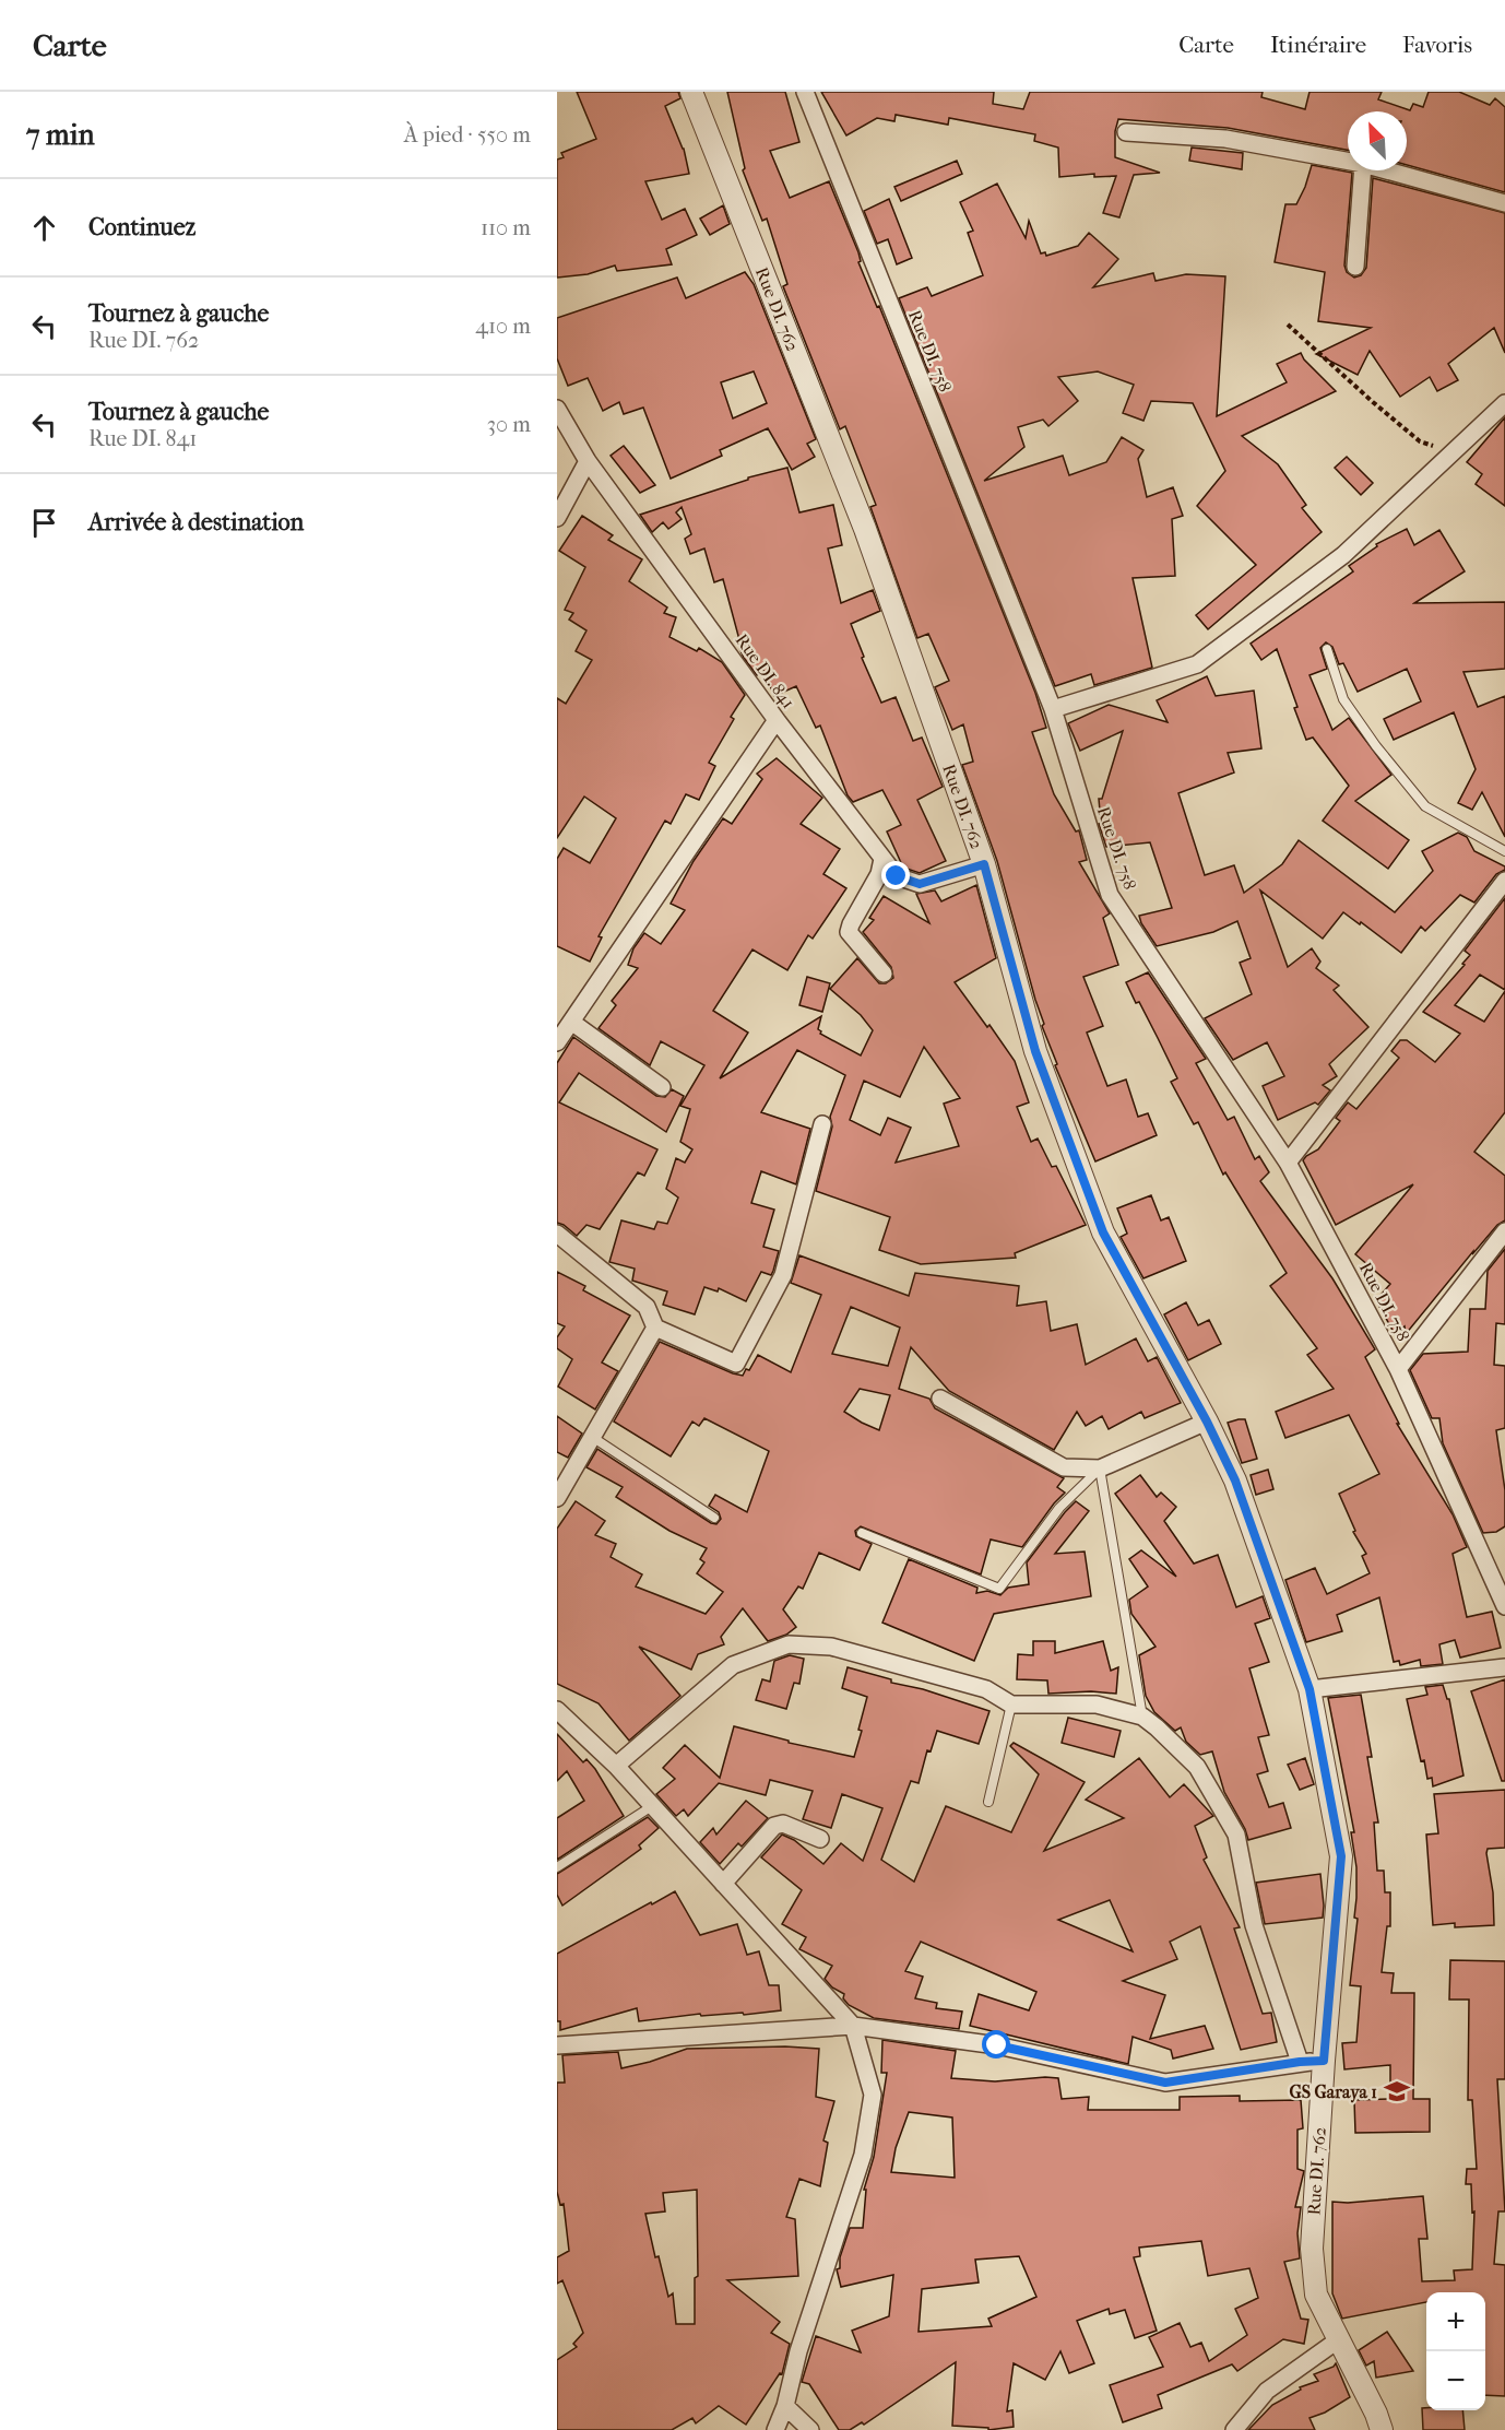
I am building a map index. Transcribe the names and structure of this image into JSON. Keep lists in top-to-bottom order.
{
  "streets": {
    "street": ["Rue DI. 762", "Rue DI. 758", "Rue DI. 841"]
  },
  "crossings": [
    ["Rue DI. 762", "Rue DI. 841"]
  ],
  "places": {
    "school or university": ["GS Garaya 1"]
  },
  "north": "top left",
  "page": {
    "header": "Carte",
    "nav": ["Carte", "Itinéraire", "Favoris"],
    "heading": ["7 min", "À pied · 550 m"],
    "list": [
      ["Continuez", "110 m"],
      ["Tournez à gauche", "Rue DI. 762", "410 m"],
      ["Tournez à gauche", "Rue DI. 841", "30 m"],
      "Arrivée à destination"
    ],
    "map_buttons": ["+", "−"]
  }
}
